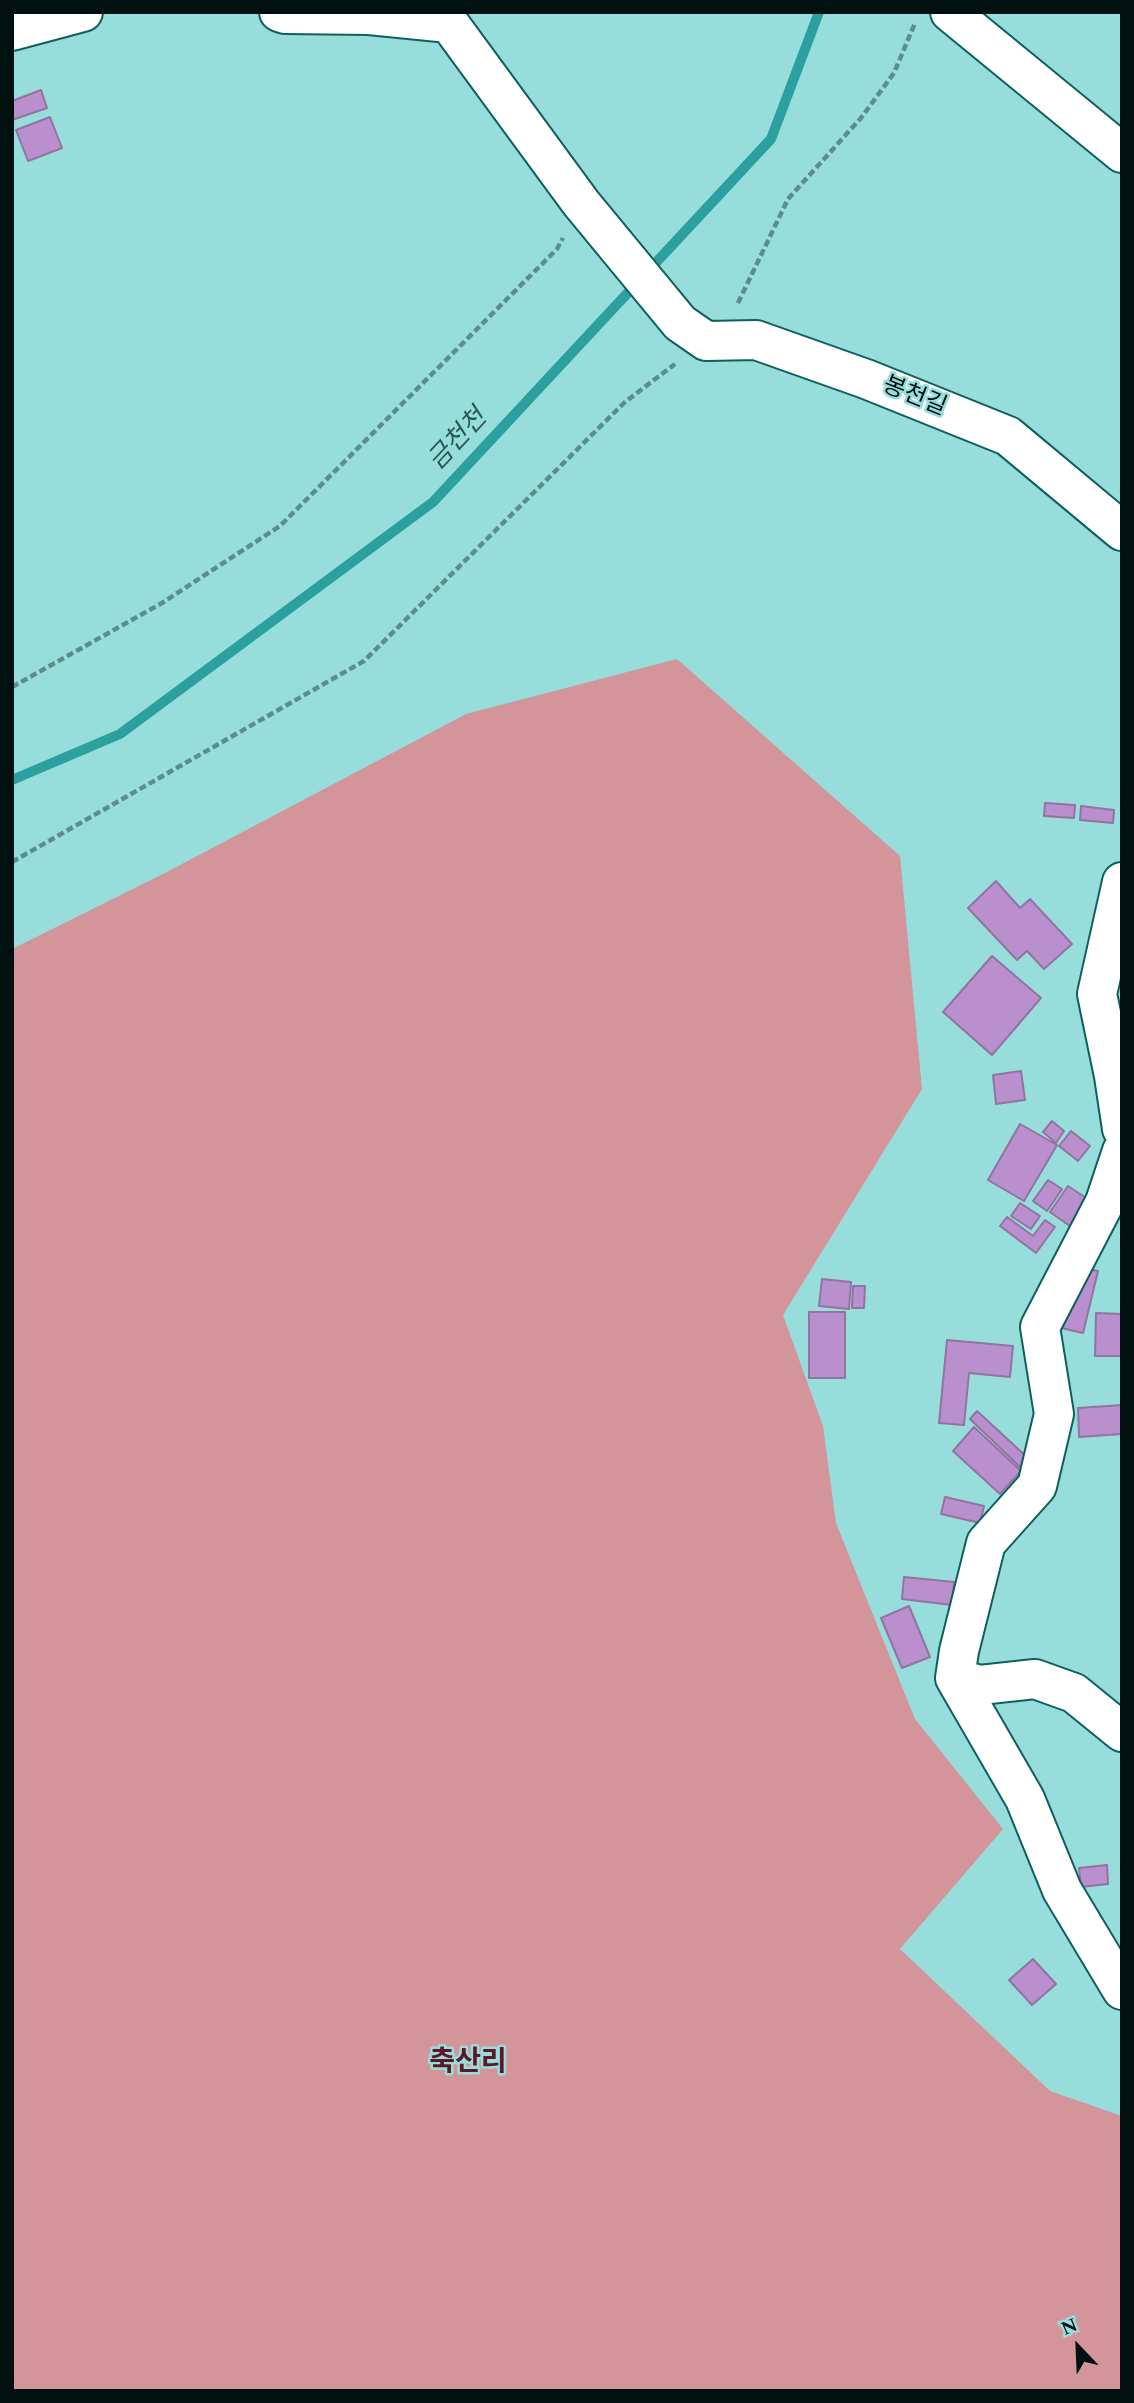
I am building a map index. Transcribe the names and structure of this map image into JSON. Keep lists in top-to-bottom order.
{
  "streets": {
    "street": ["봉천길"]
  },
  "districts": ["축산리"],
  "water": ["금천천"],
  "north": "top left"
}
